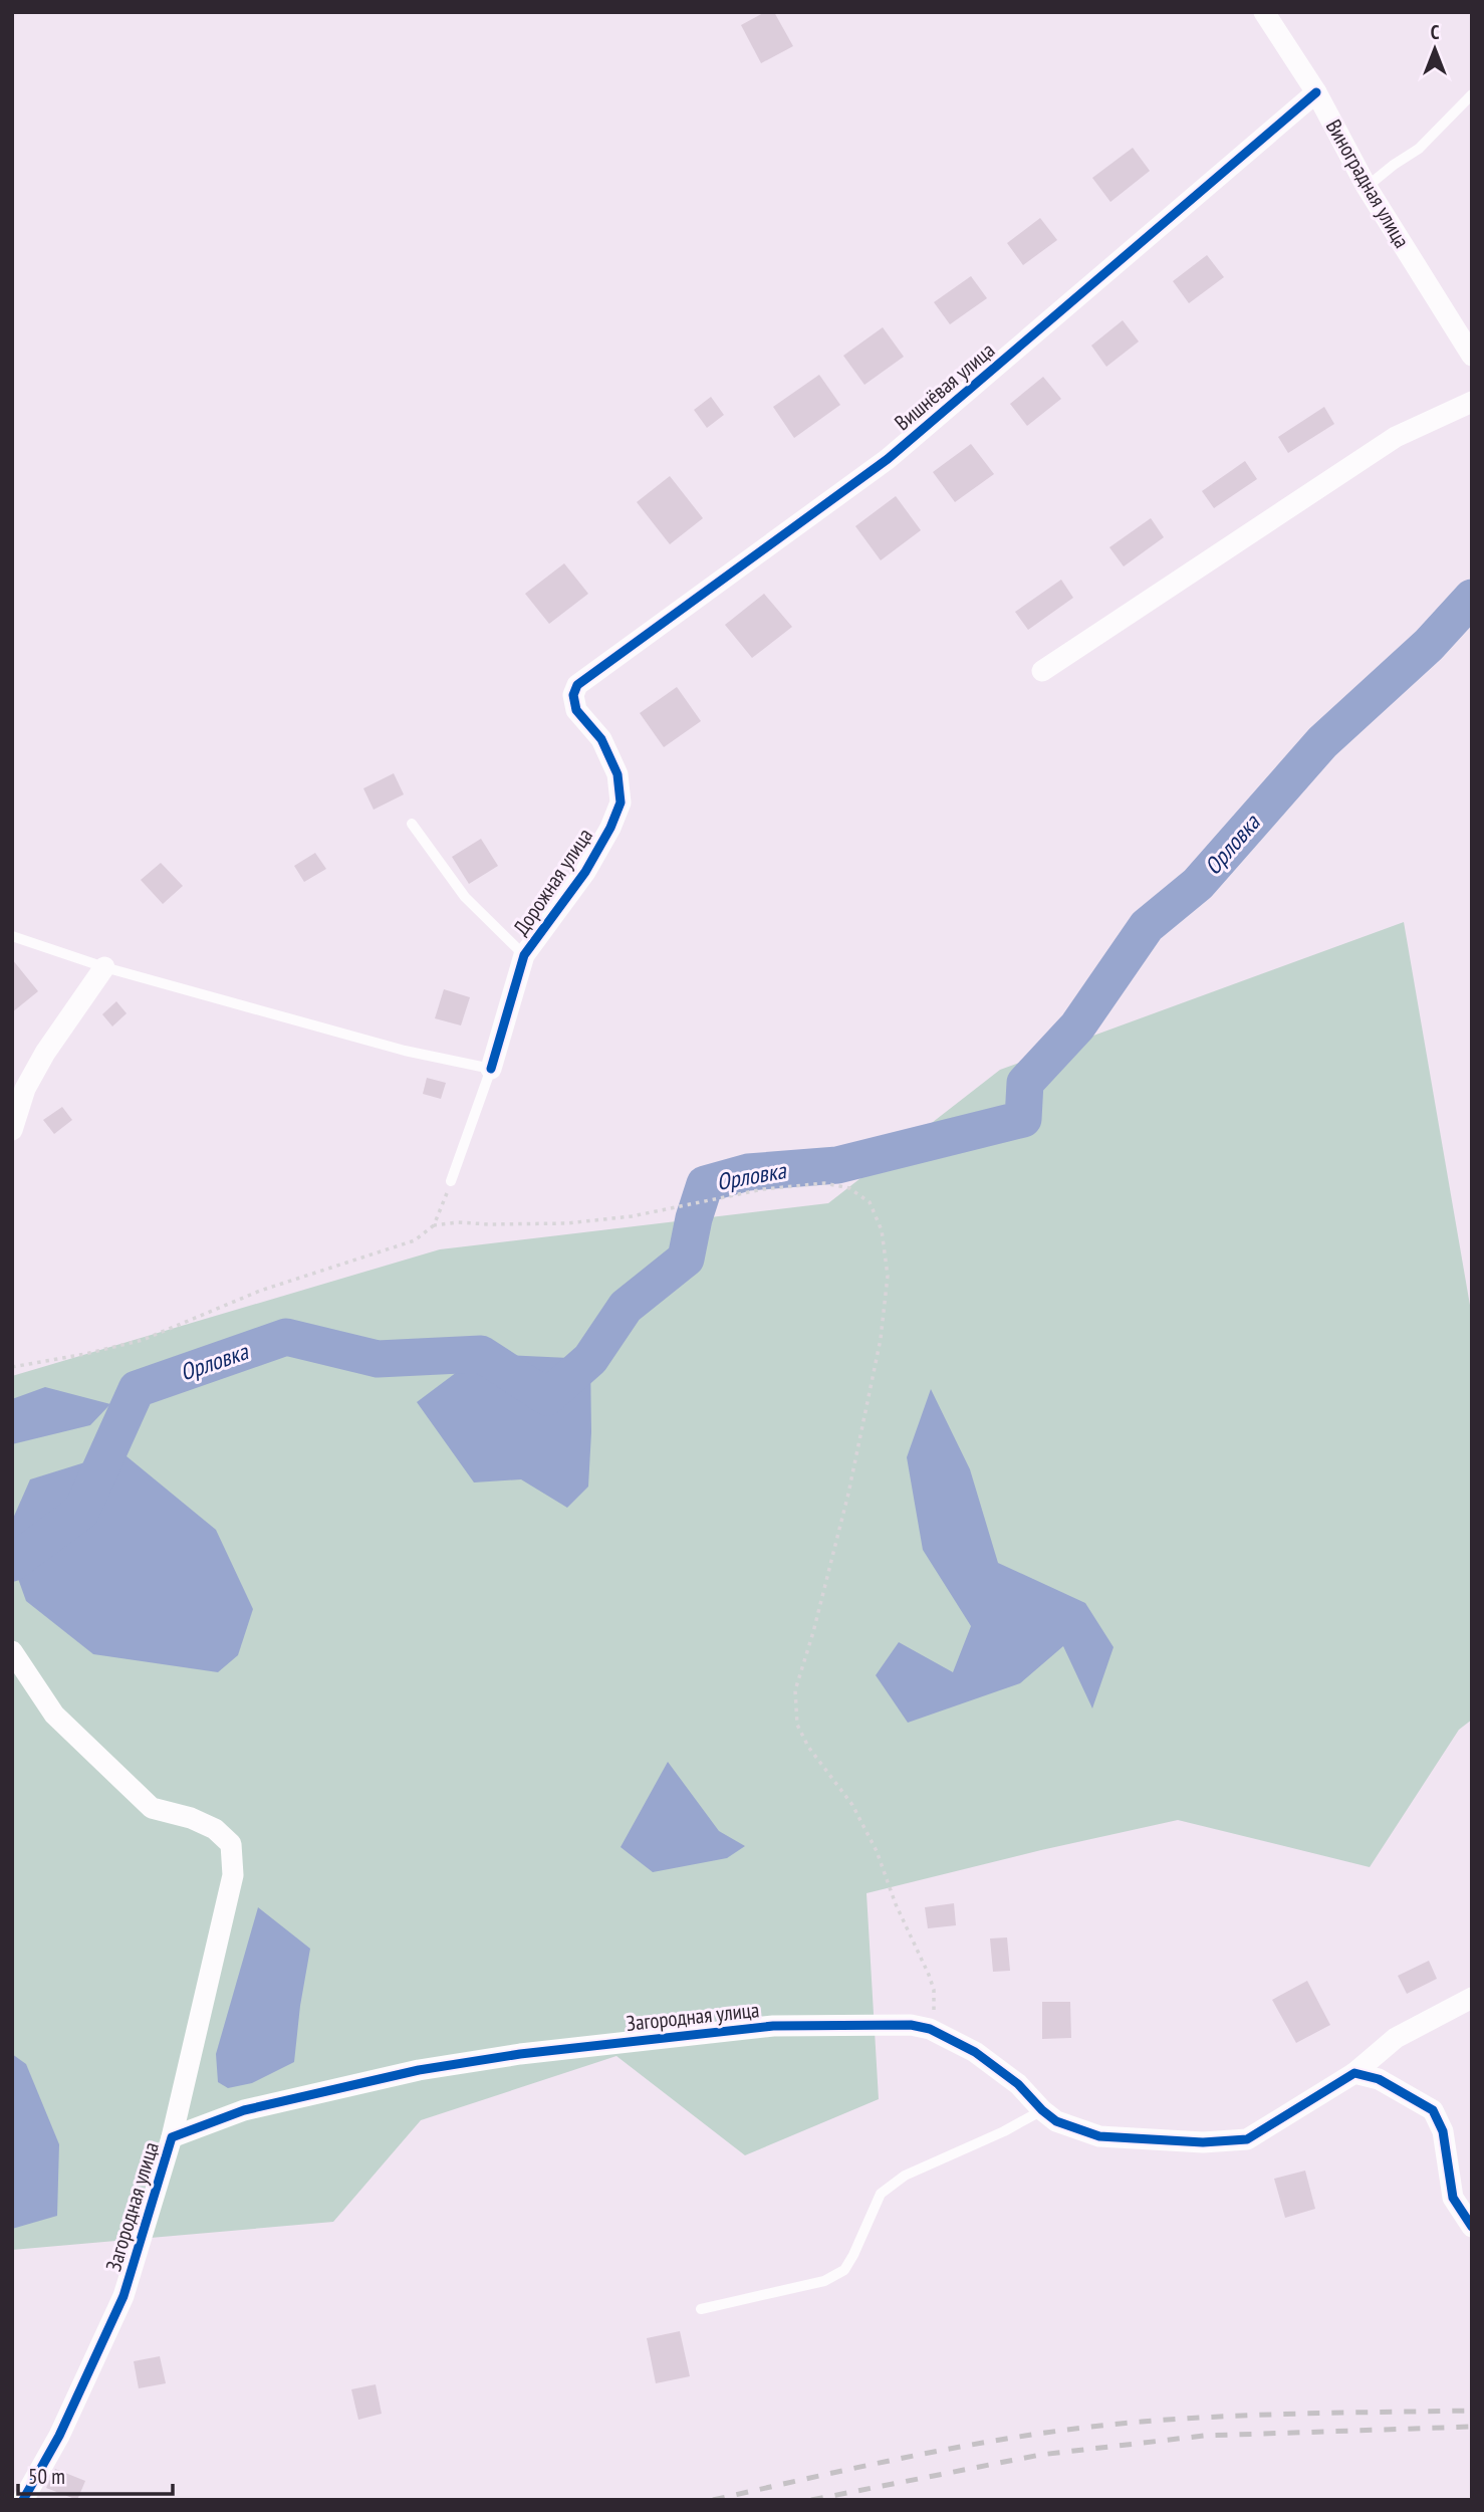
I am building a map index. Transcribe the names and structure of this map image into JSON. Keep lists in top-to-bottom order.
{
  "streets": {
    "street": [
      "Виноградная улица",
      "Вишнёвая улица",
      "Дорожная улица",
      "Загородная улица"
    ]
  },
  "crossings": [
    ["Виноградная улица", "Вишнёвая улица"],
    ["Вишнёвая улица", "Дорожная улица"]
  ],
  "water": ["Орловка"],
  "scale_bar": "50 m",
  "north": "top"
}
